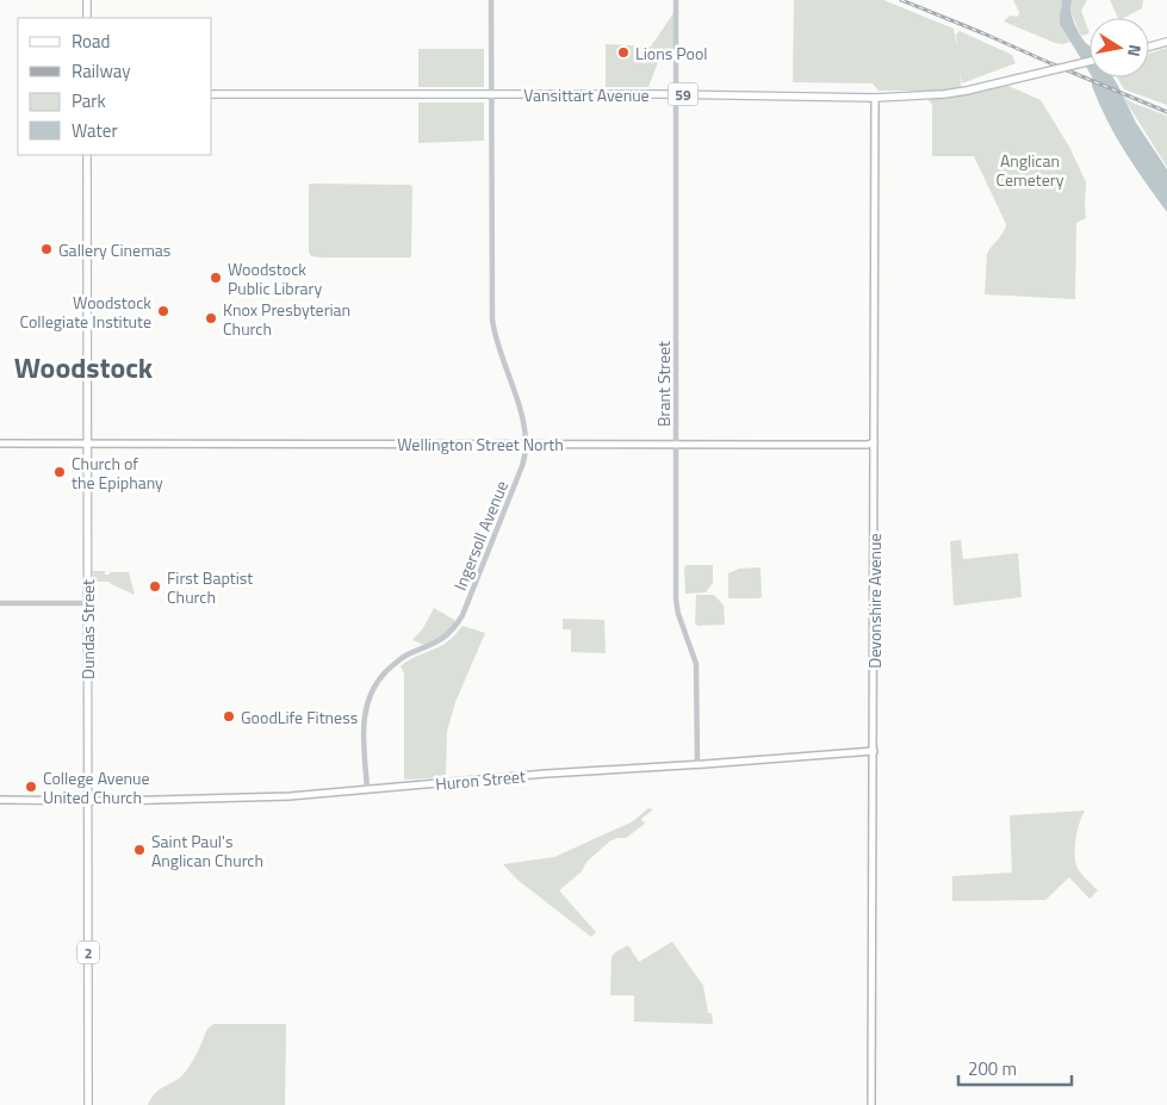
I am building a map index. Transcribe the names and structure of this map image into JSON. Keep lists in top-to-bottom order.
{
  "streets": {
    "main road": [
      "Vansittart Avenue",
      "59",
      "Wellington Street North",
      "Devonshire Avenue",
      "Dundas Street",
      "Huron Street",
      "2"
    ],
    "street": ["Brant Street", "Ingersoll Avenue"]
  },
  "crossings": [
    ["Vansittart Avenue", "Brant Street"],
    ["Vansittart Avenue", "Ingersoll Avenue"],
    ["Vansittart Avenue", "Devonshire Avenue"],
    ["Brant Street", "Wellington Street North"],
    ["Brant Street", "Huron Street"],
    ["Wellington Street North", "Ingersoll Avenue"],
    ["Wellington Street North", "Devonshire Avenue"],
    ["Wellington Street North", "Dundas Street"],
    ["Ingersoll Avenue", "Huron Street"],
    ["Devonshire Avenue", "Huron Street"],
    ["Dundas Street", "Huron Street"]
  ],
  "districts": ["Woodstock"],
  "parks": ["Anglican Cemetery"],
  "places": [
    "Lions Pool",
    "Gallery Cinemas",
    "Woodstock Public Library",
    "Woodstock Collegiate Institute",
    "Knox Presbyterian Church",
    "Church of the Epiphany",
    "First Baptist Church",
    "GoodLife Fitness",
    "College Avenue United Church",
    "Saint Paul's Anglican Church"
  ],
  "legend": [
    "Road",
    "Railway",
    "Park",
    "Water"
  ],
  "scale_bar": "200 m",
  "north": "right"
}
